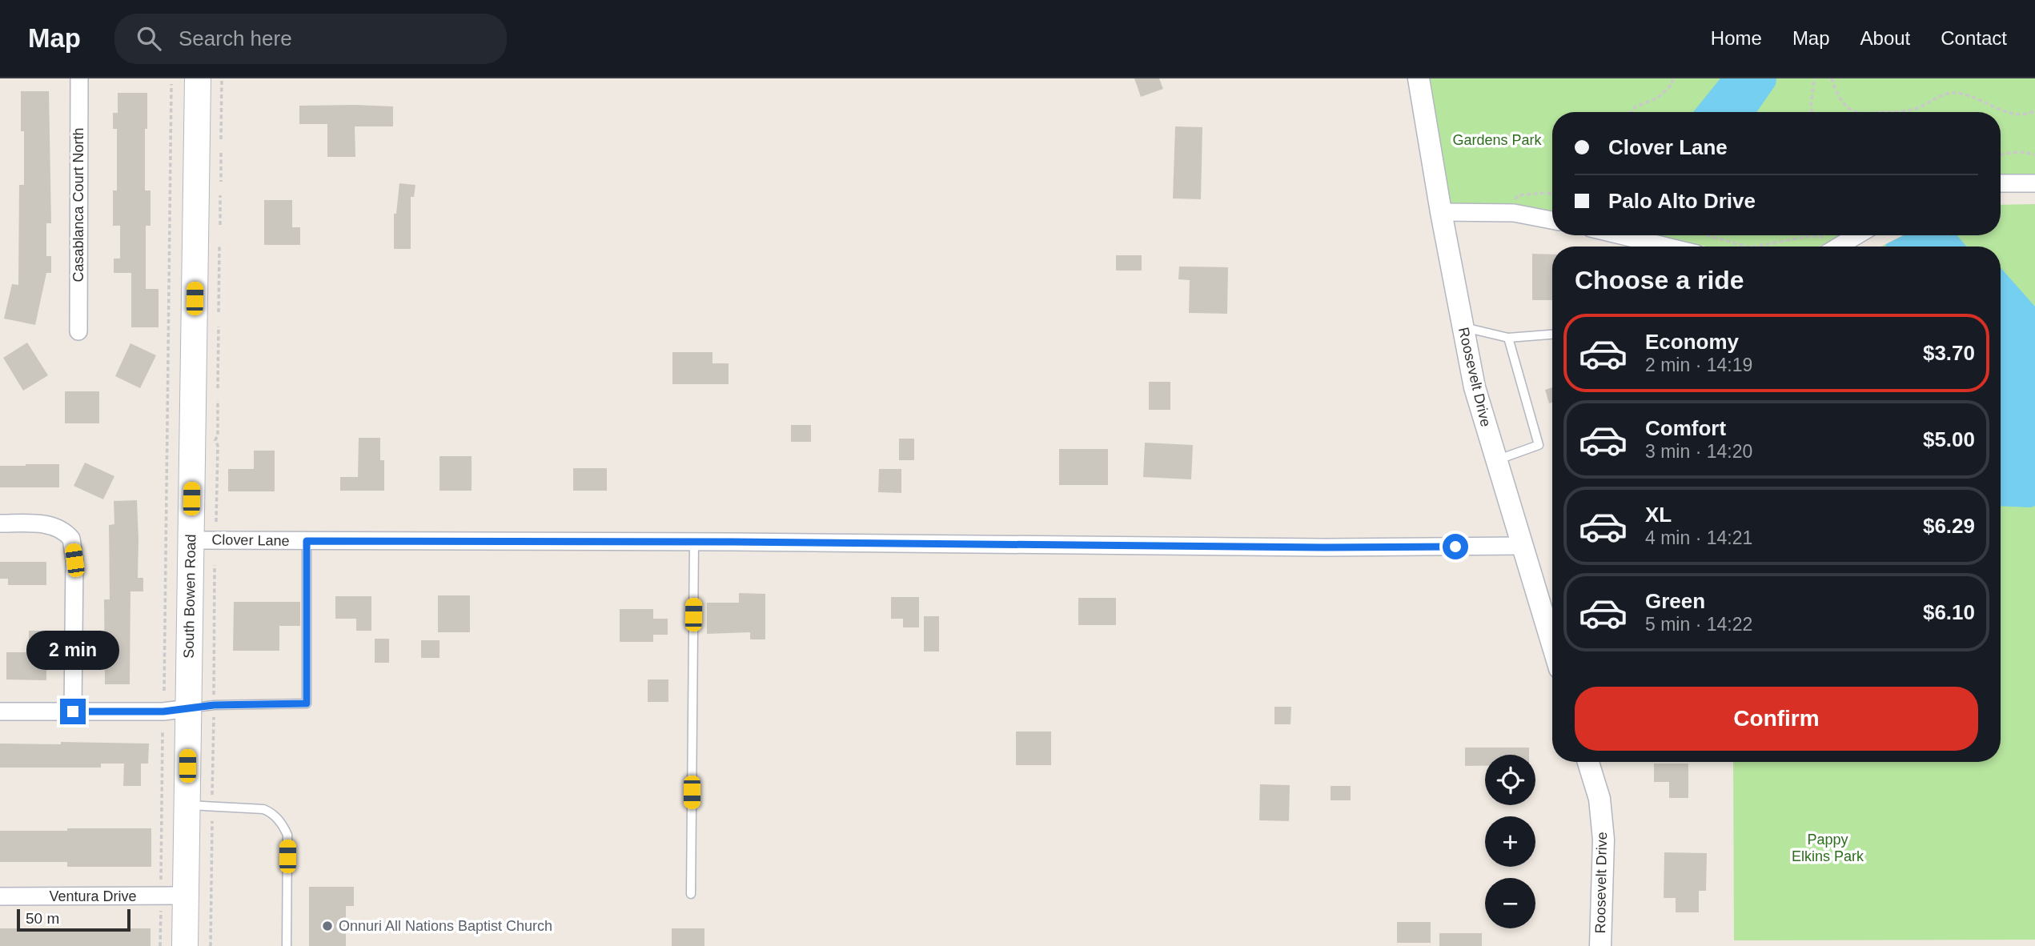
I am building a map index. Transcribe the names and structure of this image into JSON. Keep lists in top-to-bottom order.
{
  "streets": {
    "main road": ["South Bowen Road"],
    "street": [
      "Casablanca Court North",
      "Roosevelt Drive",
      "Clover Lane",
      "Ventura Drive"
    ]
  },
  "crossings": [
    ["Roosevelt Drive", "Clover Lane"],
    ["Clover Lane", "South Bowen Road"],
    ["South Bowen Road", "Ventura Drive"]
  ],
  "parks": ["Gardens Park", "Pappy Elkins Park"],
  "places": ["Onnuri All Nations Baptist Church"],
  "scale_bar": "50 m",
  "page": {
    "header": "Map",
    "search": "Search here",
    "nav": [
      "Home",
      "Map",
      "About",
      "Contact"
    ],
    "banner": ["Clover Lane", "Palo Alto Drive"],
    "heading": "Choose a ride",
    "list": [
      {
        "name": "Economy",
        "note": "2 min · 14:19",
        "value": "$3.70"
      },
      {
        "name": "Comfort",
        "note": "3 min · 14:20",
        "value": "$5.00"
      },
      {
        "name": "XL",
        "note": "4 min · 14:21",
        "value": "$6.29"
      },
      {
        "name": "Green",
        "note": "5 min · 14:22",
        "value": "$6.10"
      }
    ],
    "bubble": "2 min",
    "buttons": "Confirm",
    "map_buttons": ["+", "−"],
    "scale": "50 m"
  }
}
